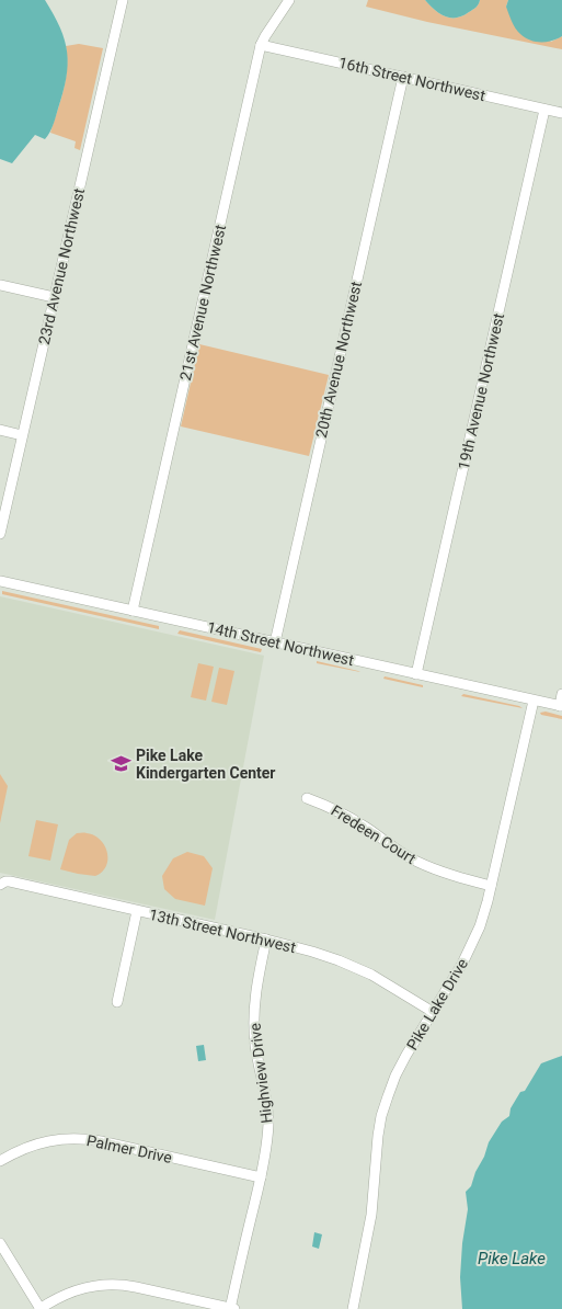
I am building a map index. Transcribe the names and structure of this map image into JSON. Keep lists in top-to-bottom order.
{
  "streets": {
    "street": [
      "16th Street Northwest",
      "23rd Avenue Northwest",
      "21st Avenue Northwest",
      "20th Avenue Northwest",
      "19th Avenue Northwest",
      "14th Street Northwest",
      "Fredeen Court",
      "13th Street Northwest",
      "Pike Lake Drive",
      "Highview Drive",
      "Palmer Drive"
    ]
  },
  "crossings": [
    ["16th Street Northwest", "21st Avenue Northwest"],
    ["16th Street Northwest", "20th Avenue Northwest"],
    ["16th Street Northwest", "19th Avenue Northwest"],
    ["21st Avenue Northwest", "14th Street Northwest"],
    ["20th Avenue Northwest", "14th Street Northwest"],
    ["19th Avenue Northwest", "14th Street Northwest"],
    ["14th Street Northwest", "Pike Lake Drive"],
    ["Fredeen Court", "Pike Lake Drive"],
    ["13th Street Northwest", "Pike Lake Drive"],
    ["13th Street Northwest", "Highview Drive"],
    ["Highview Drive", "Palmer Drive"]
  ],
  "water": ["Pike Lake"],
  "places": {
    "school or university": ["Pike Lake Kindergarten Center"]
  }
}
